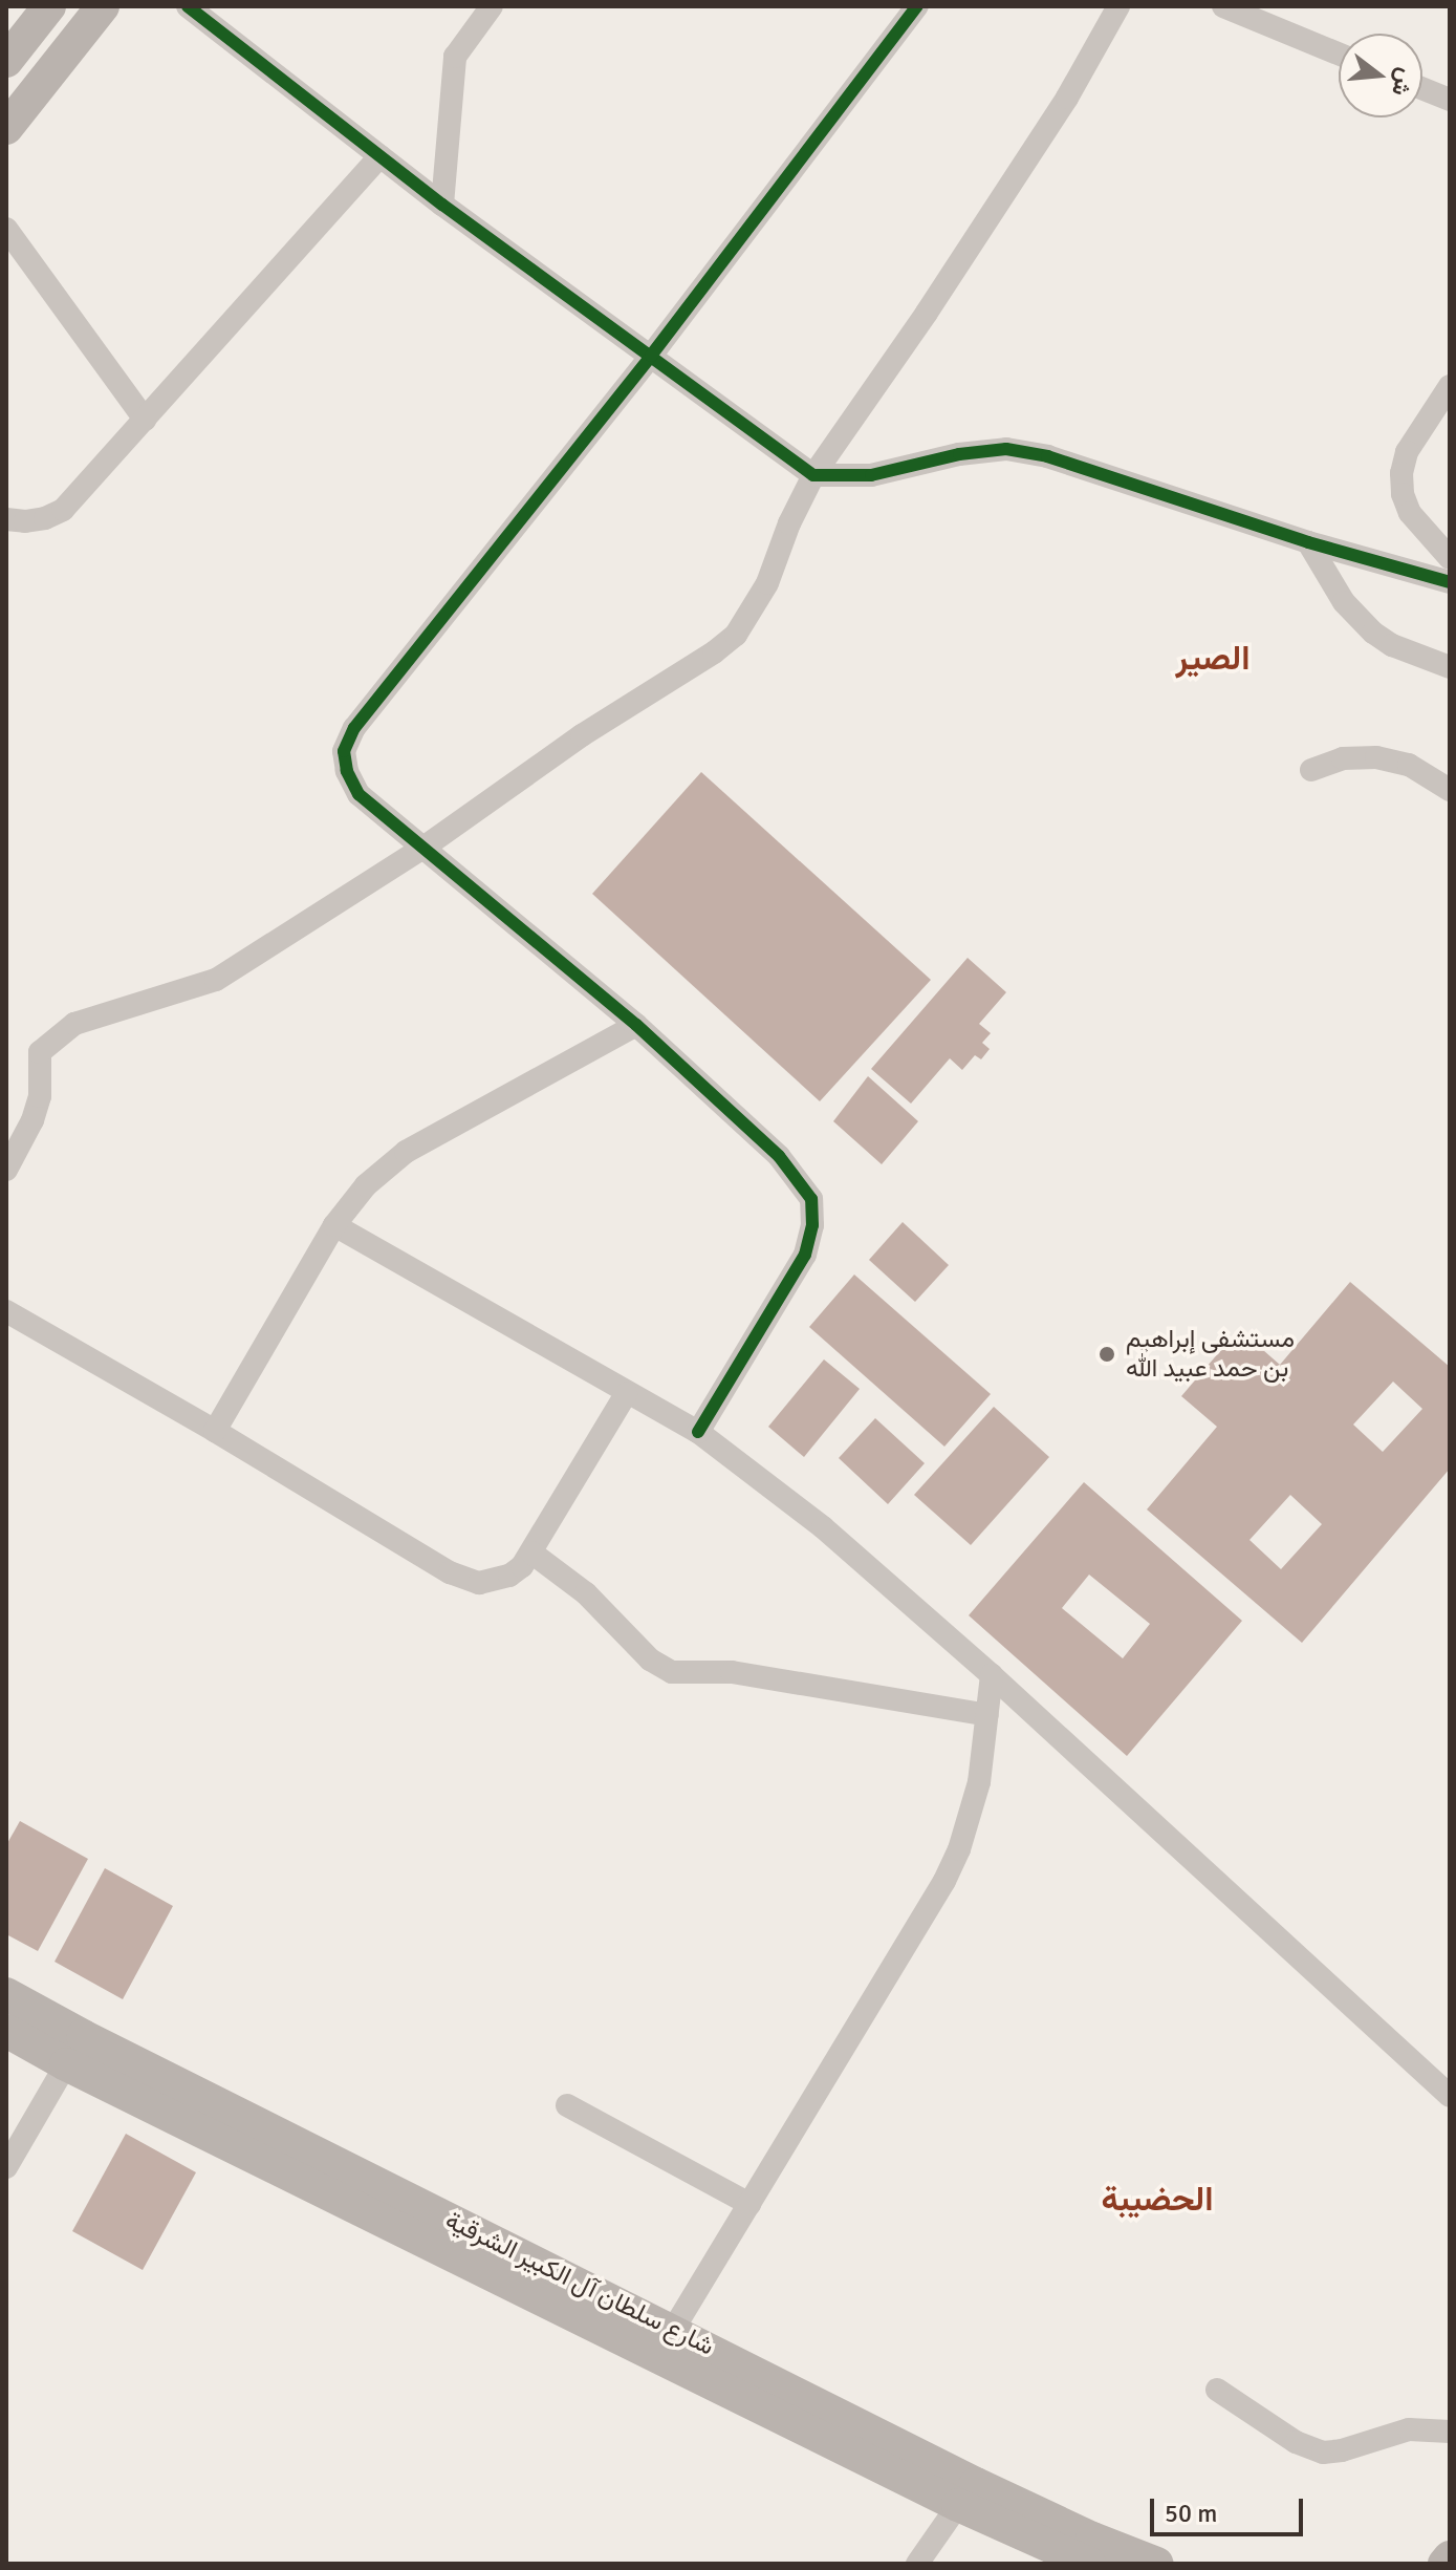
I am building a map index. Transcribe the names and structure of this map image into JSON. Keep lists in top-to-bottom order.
{
  "streets": {
    "main road": ["شارع سلطان آل الكبير الشرقية"]
  },
  "districts": ["الصير", "الحضيبة"],
  "places": ["مستشفى إبراهيم بن حمد عبيد الله"],
  "scale_bar": "50 m",
  "north": "right"
}
